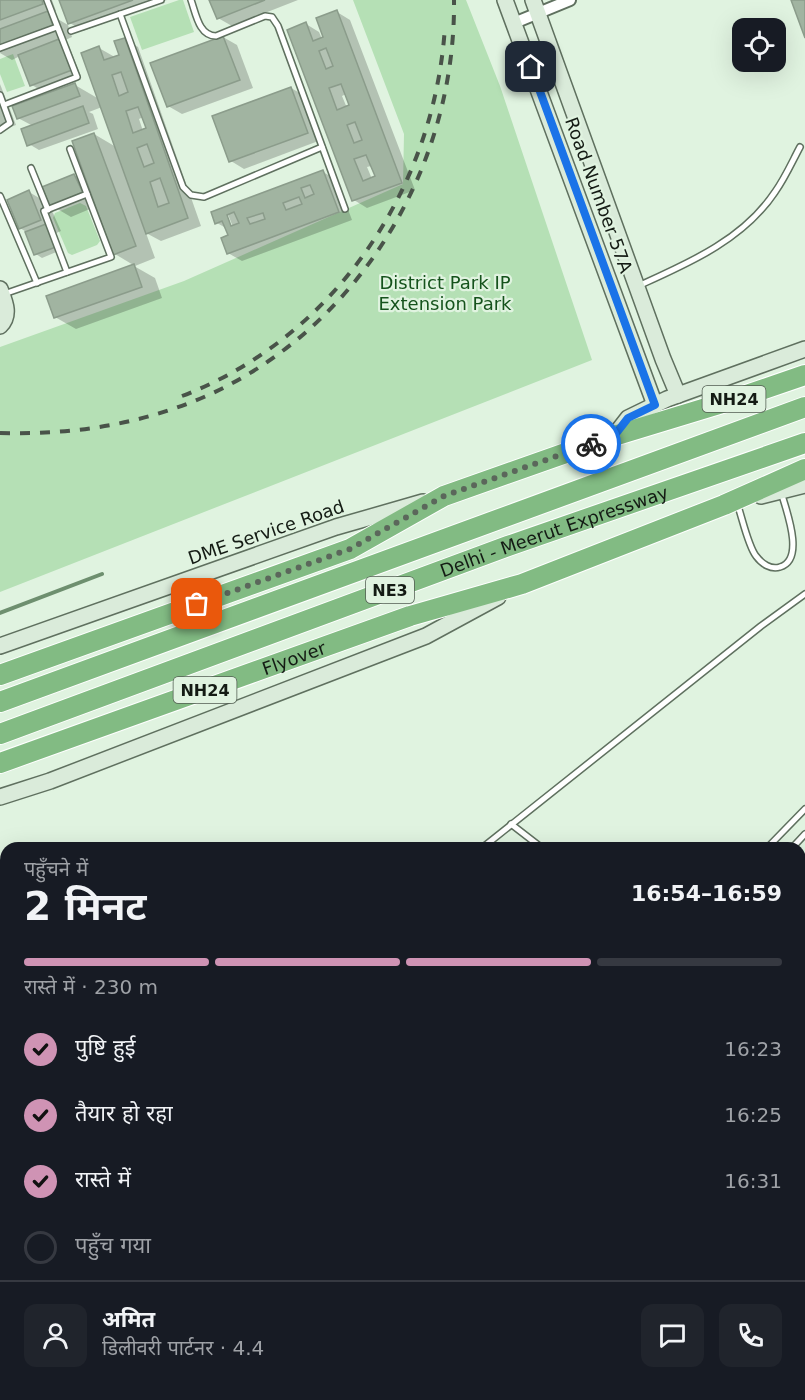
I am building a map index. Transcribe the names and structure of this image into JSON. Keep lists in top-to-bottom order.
{
  "streets": {
    "highway": [
      "NH24",
      "Delhi - Meerut Expressway",
      "NE3",
      "Flyover"
    ],
    "street": ["Road Number 57A", "DME Service Road"]
  },
  "parks": ["District Park IP Extension Park"],
  "page": {
    "heading": ["2 मिनट", "पहुँचने में", "16:54–16:59"],
    "panel": ["अमित", "डिलीवरी पार्टनर · 4.4"],
    "bar": "रास्ते में · 230 m",
    "list": [
      ["पुष्टि हुई", "16:23"],
      ["तैयार हो रहा", "16:25"],
      ["रास्ते में", "16:31"],
      "पहुँच गया"
    ]
  }
}
